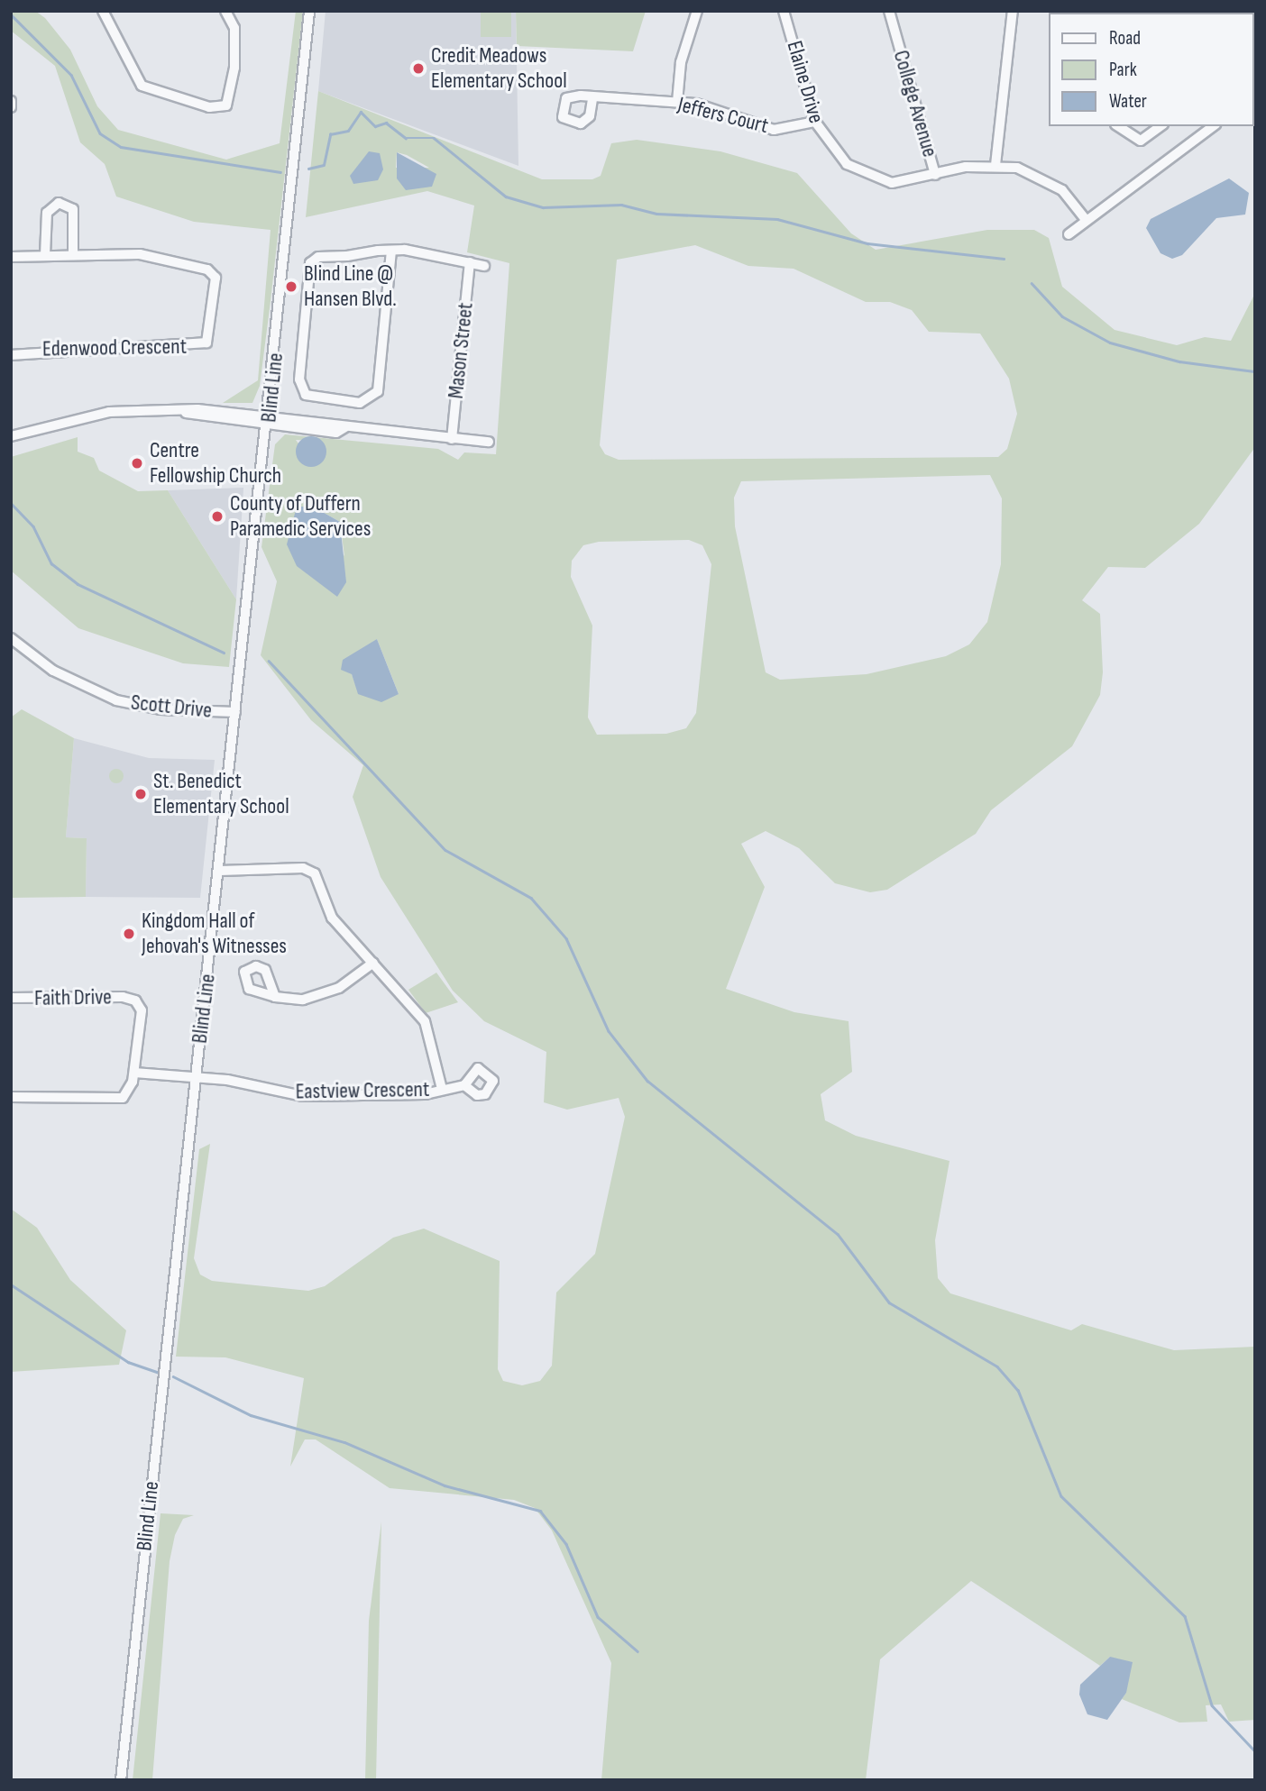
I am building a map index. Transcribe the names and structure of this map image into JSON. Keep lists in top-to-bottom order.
{
  "streets": {
    "street": [
      "Elaine Drive",
      "College Avenue",
      "Jeffers Court",
      "Edenwood Crescent",
      "Mason Street",
      "Blind Line",
      "Scott Drive",
      "Faith Drive",
      "Eastview Crescent"
    ]
  },
  "crossings": [
    ["Elaine Drive", "College Avenue"],
    ["Elaine Drive", "Jeffers Court"],
    ["Blind Line", "Scott Drive"],
    ["Blind Line", "Eastview Crescent"],
    ["Faith Drive", "Eastview Crescent"]
  ],
  "places": [
    "Credit Meadows Elementary School",
    "Blind Line @ Hansen Blvd.",
    "Centre Fellowship Church",
    "County of Duffern Paramedic Services",
    "St. Benedict Elementary School",
    "Kingdom Hall of Jehovah's Witnesses"
  ],
  "legend": ["Road", "Park", "Water"]
}
